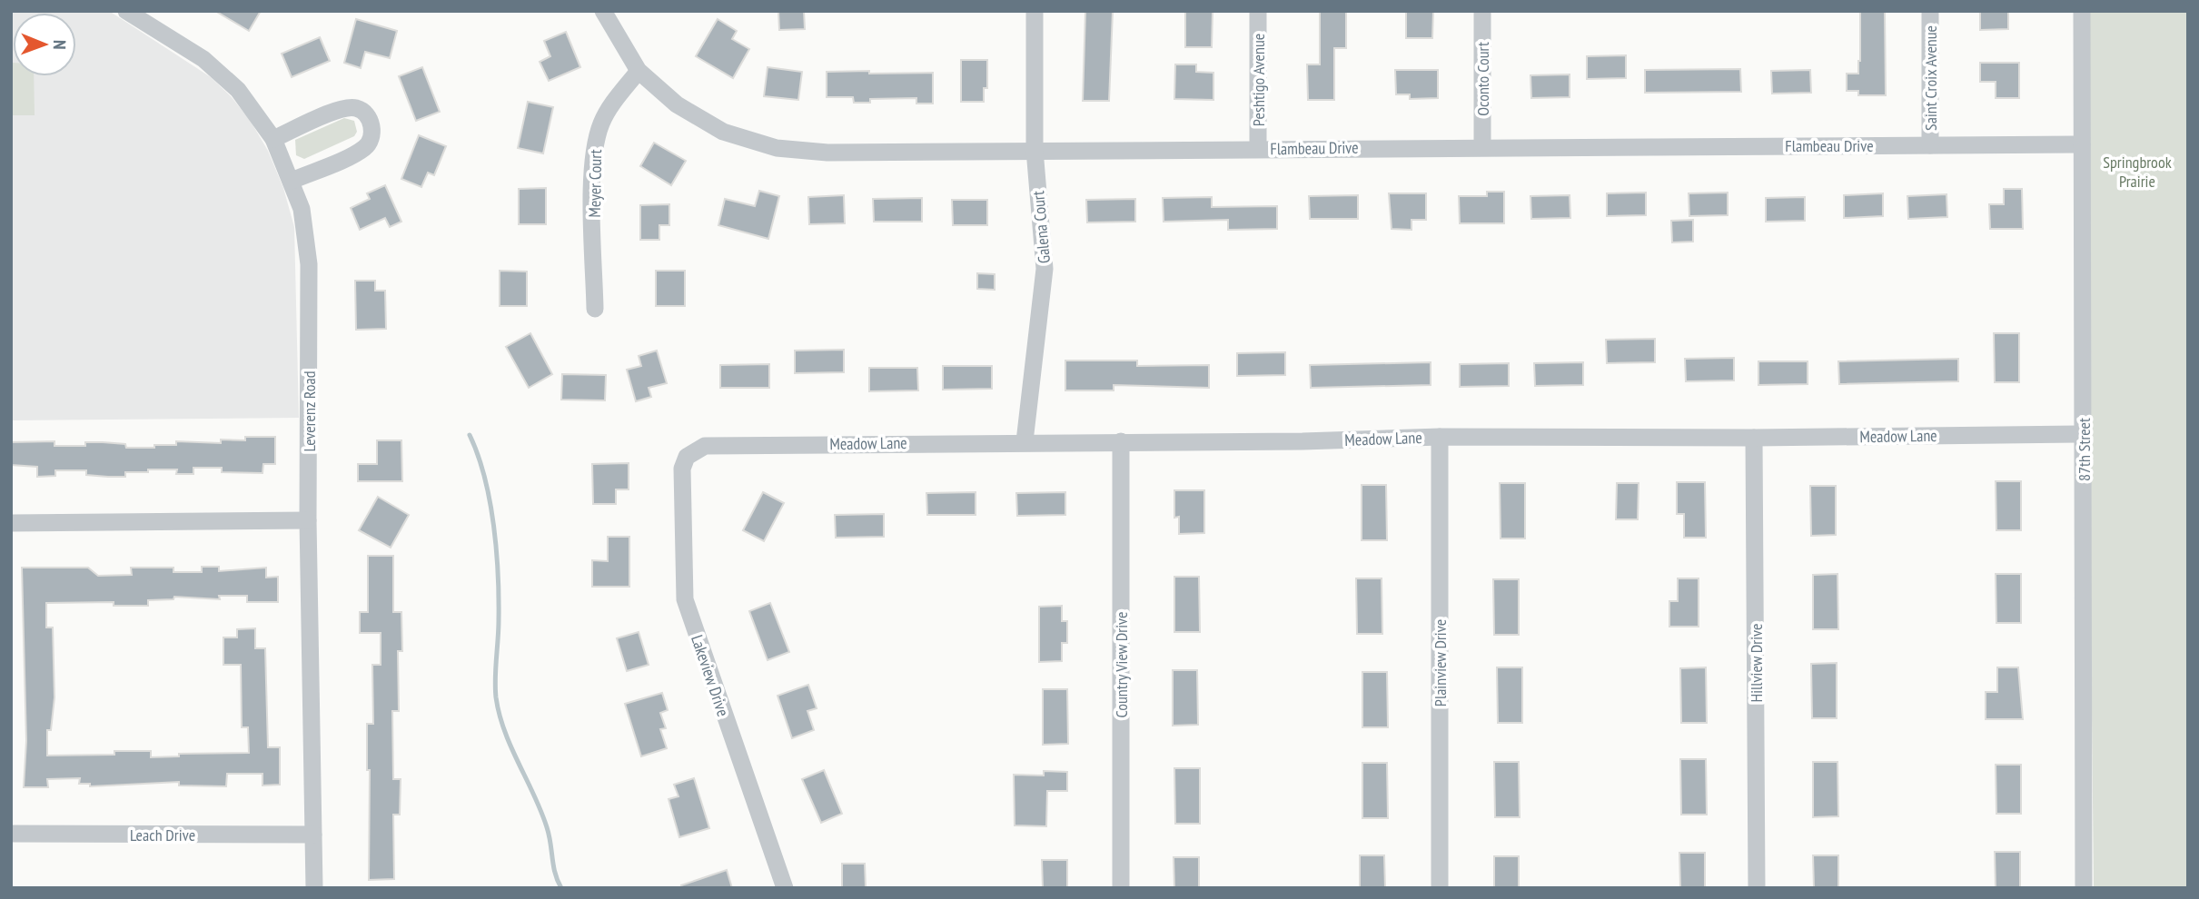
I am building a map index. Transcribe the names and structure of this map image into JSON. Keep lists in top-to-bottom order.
{
  "streets": {
    "street": [
      "Saint Croix Avenue",
      "Oconto Court",
      "Peshtigo Avenue",
      "Flambeau Drive",
      "Meyer Court",
      "Galena Court",
      "Leverenz Road",
      "Meadow Lane",
      "87th Street",
      "Plainview Drive",
      "Hillview Drive",
      "Country View Drive",
      "Lakeview Drive",
      "Leach Drive"
    ]
  },
  "crossings": [
    ["Saint Croix Avenue", "Flambeau Drive"],
    ["Oconto Court", "Flambeau Drive"],
    ["Peshtigo Avenue", "Flambeau Drive"],
    ["Flambeau Drive", "Meyer Court"],
    ["Flambeau Drive", "Galena Court"],
    ["Flambeau Drive", "87th Street"],
    ["Galena Court", "Meadow Lane"],
    ["Leverenz Road", "Leach Drive"],
    ["Meadow Lane", "87th Street"],
    ["Meadow Lane", "Plainview Drive"],
    ["Meadow Lane", "Hillview Drive"],
    ["Meadow Lane", "Country View Drive"],
    ["Meadow Lane", "Lakeview Drive"]
  ],
  "parks": ["Springbrook Prairie"],
  "north": "right"
}
